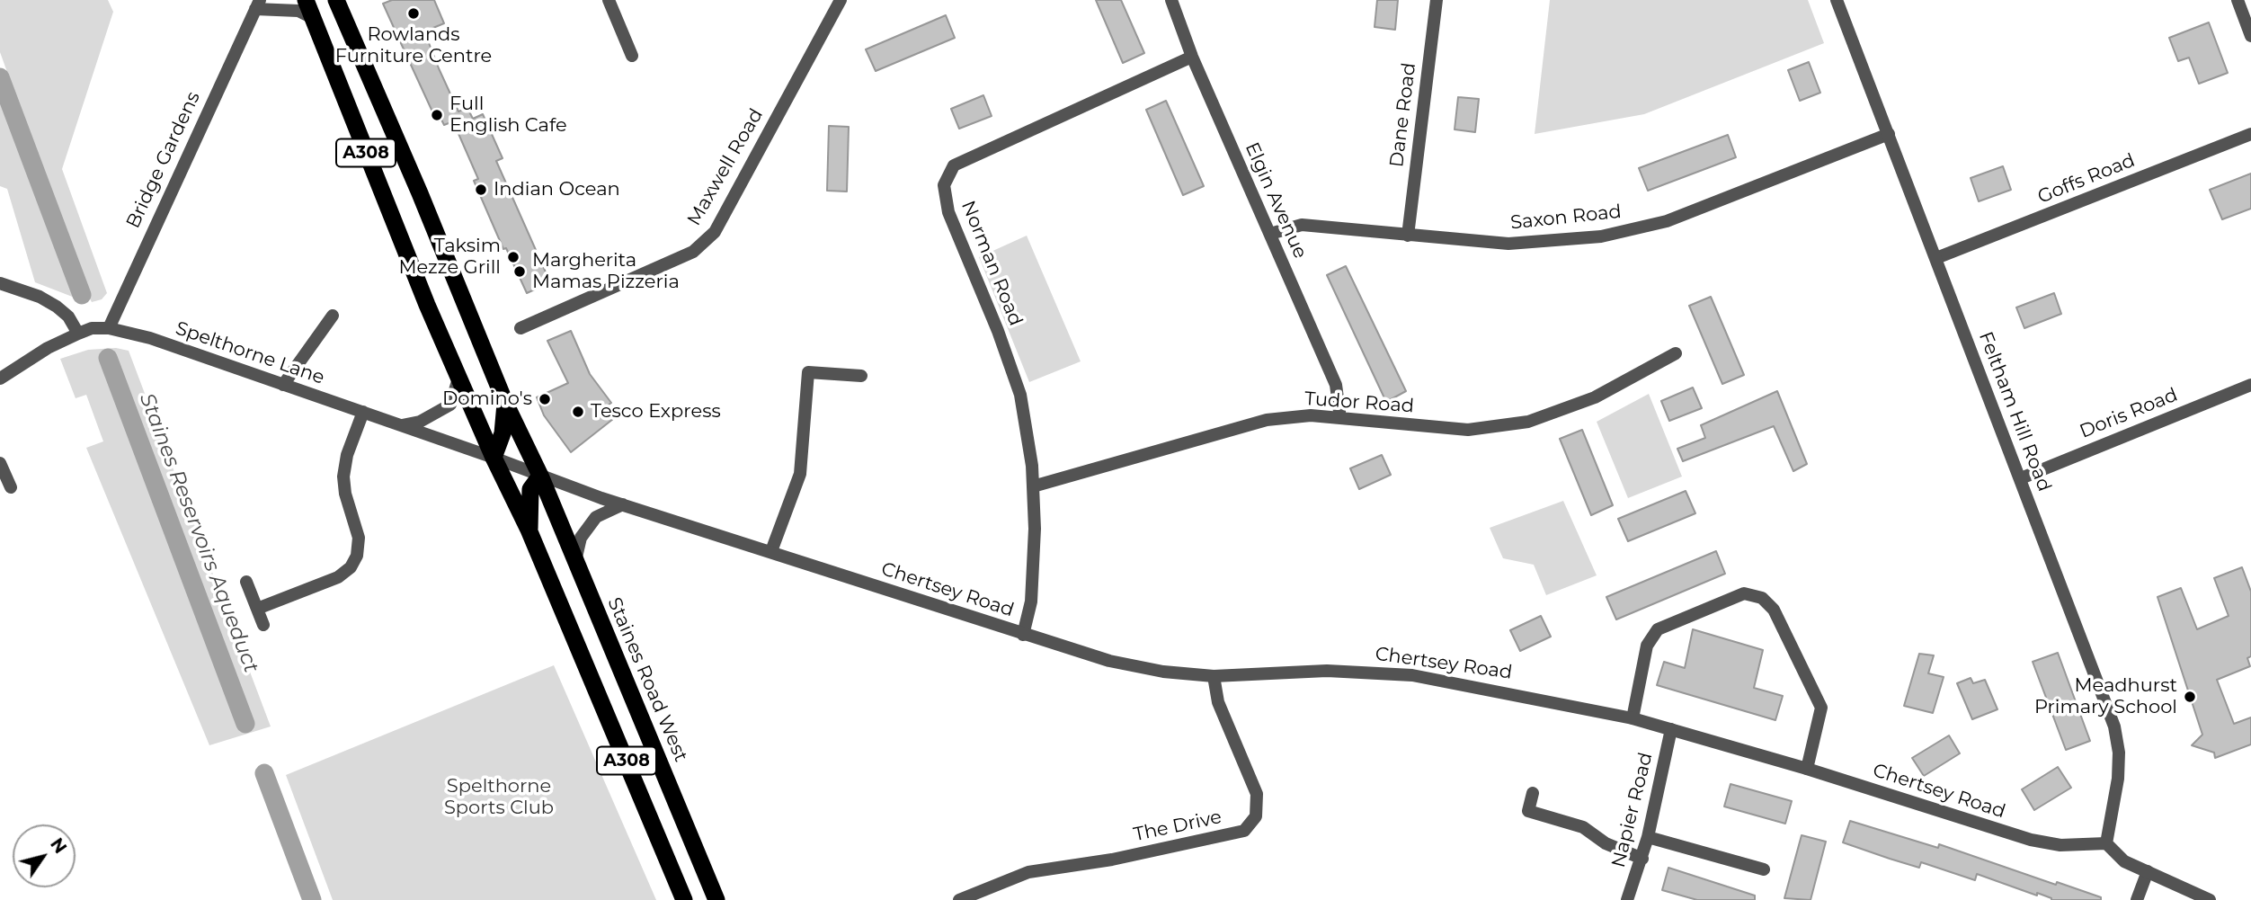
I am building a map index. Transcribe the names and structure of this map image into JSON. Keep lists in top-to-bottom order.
{
  "streets": {
    "highway": ["A308", "Staines Road West"],
    "street": [
      "Dane Road",
      "Bridge Gardens",
      "Maxwell Road",
      "Goffs Road",
      "Elgin Avenue",
      "Saxon Road",
      "Norman Road",
      "Spelthorne Lane",
      "Tudor Road",
      "Feltham Hill Road",
      "Doris Road",
      "Chertsey Road",
      "Napier Road",
      "The Drive"
    ]
  },
  "crossings": [
    ["Dane Road", "Saxon Road"],
    ["A308", "Bridge Gardens"],
    ["A308", "Spelthorne Lane"],
    ["A308", "Chertsey Road"],
    ["A308", "Staines Road West"],
    ["Bridge Gardens", "Spelthorne Lane"],
    ["Goffs Road", "Feltham Hill Road"],
    ["Elgin Avenue", "Saxon Road"],
    ["Elgin Avenue", "Norman Road"],
    ["Elgin Avenue", "Tudor Road"],
    ["Saxon Road", "Feltham Hill Road"],
    ["Norman Road", "Tudor Road"],
    ["Norman Road", "Chertsey Road"],
    ["Spelthorne Lane", "Chertsey Road"],
    ["Feltham Hill Road", "Doris Road"],
    ["Feltham Hill Road", "Chertsey Road"],
    ["Chertsey Road", "Staines Road West"],
    ["Chertsey Road", "Napier Road"],
    ["Chertsey Road", "The Drive"]
  ],
  "water": ["Staines Reservoirs Aqueduct"],
  "parks": ["Spelthorne Sports Club"],
  "places": [
    "Rowlands Furniture Centre",
    "Full English Cafe",
    "Indian Ocean",
    "Taksim Mezze Grill",
    "Margherita Mamas Pizzeria",
    "Domino's",
    "Tesco Express",
    "Meadhurst Primary School"
  ],
  "north": "top right"
}
